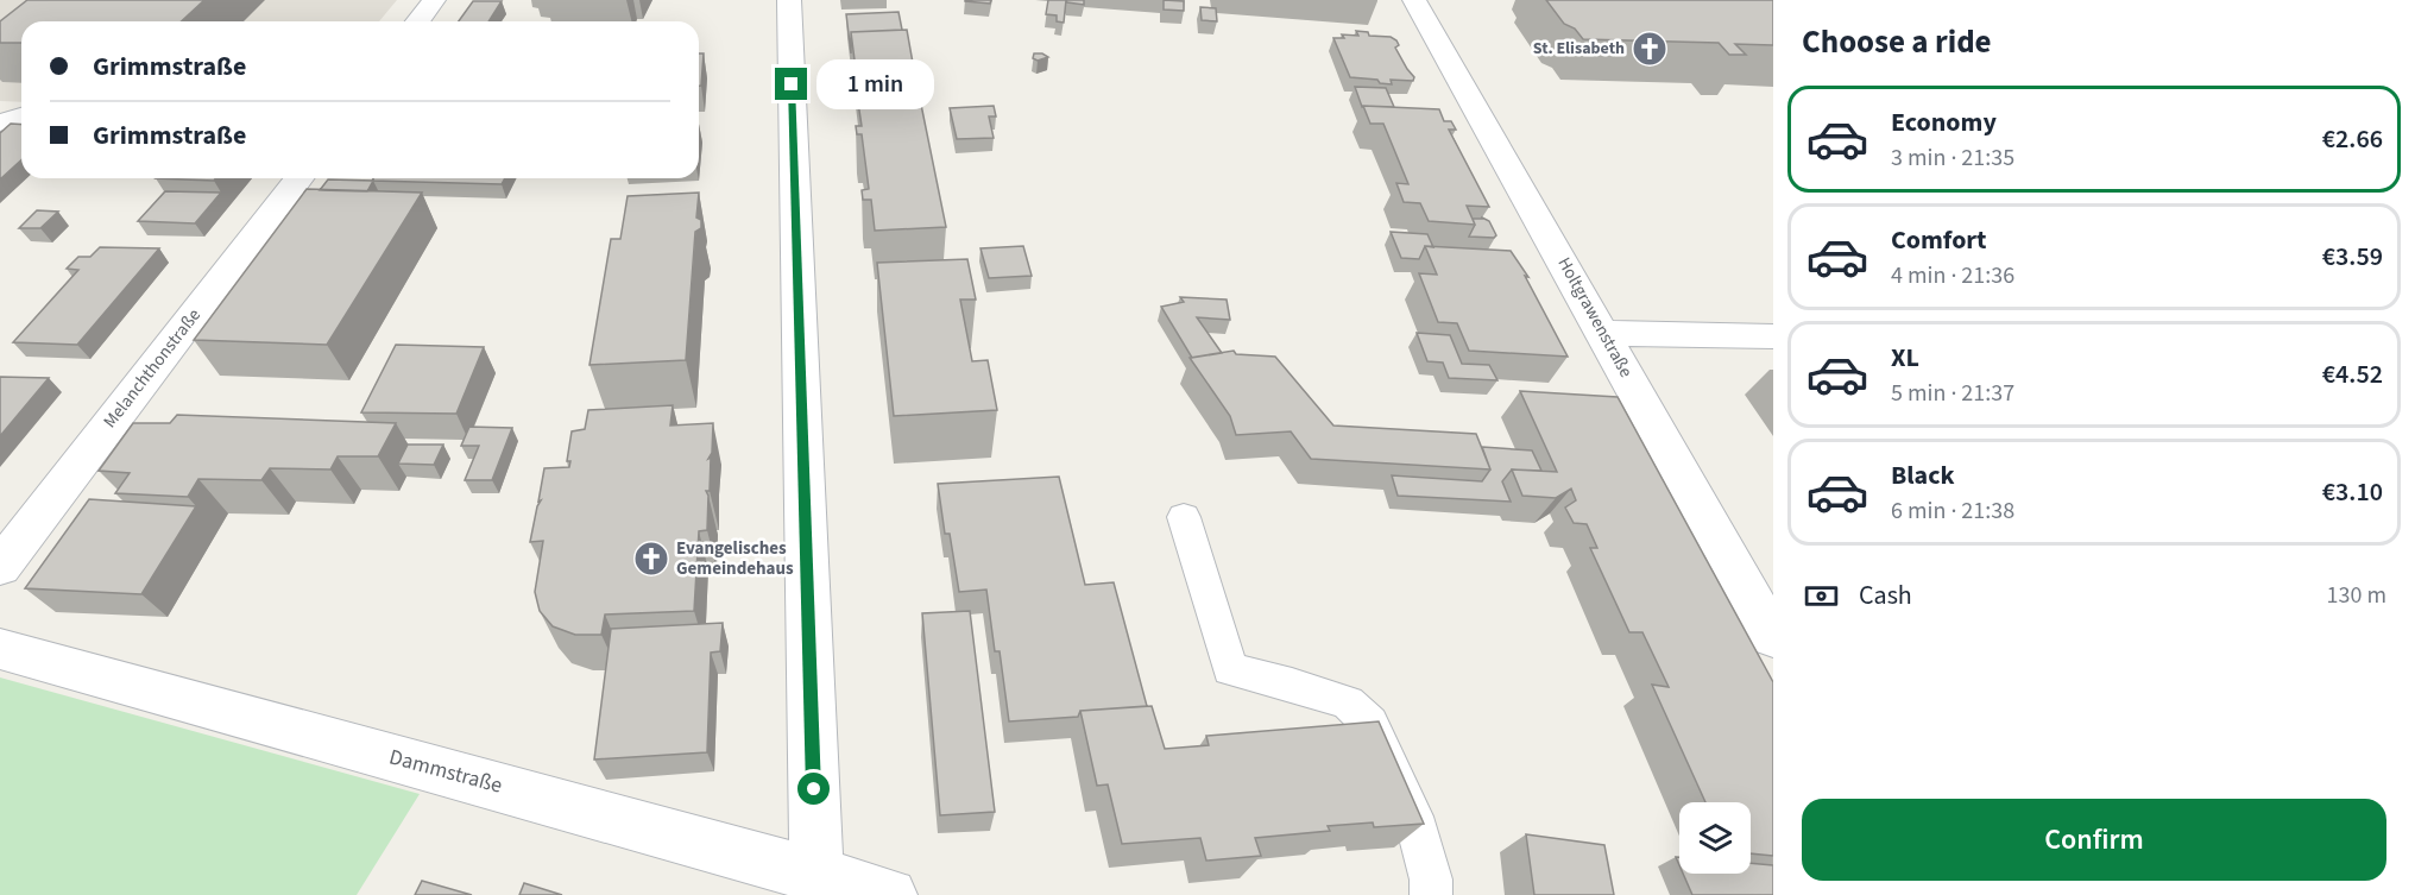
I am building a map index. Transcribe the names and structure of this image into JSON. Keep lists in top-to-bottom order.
{
  "streets": {
    "street": ["Holtgrawenstraße", "Melanchthonstraße", "Dammstraße"]
  },
  "places": {
    "church": ["St. Elisabeth", "Evangelisches Gemeindehaus"]
  },
  "page": {
    "heading": "Choose a ride",
    "banner": ["Grimmstraße", "Grimmstraße"],
    "bubble": "1 min",
    "list": [
      {
        "name": "Economy",
        "note": "3 min · 21:35",
        "value": "€2.66"
      },
      {
        "name": "Comfort",
        "note": "4 min · 21:36",
        "value": "€3.59"
      },
      {
        "name": "XL",
        "note": "5 min · 21:37",
        "value": "€4.52"
      },
      {
        "name": "Black",
        "note": "6 min · 21:38",
        "value": "€3.10"
      }
    ],
    "pay": ["Cash", "130 m"],
    "buttons": "Confirm"
  }
}
